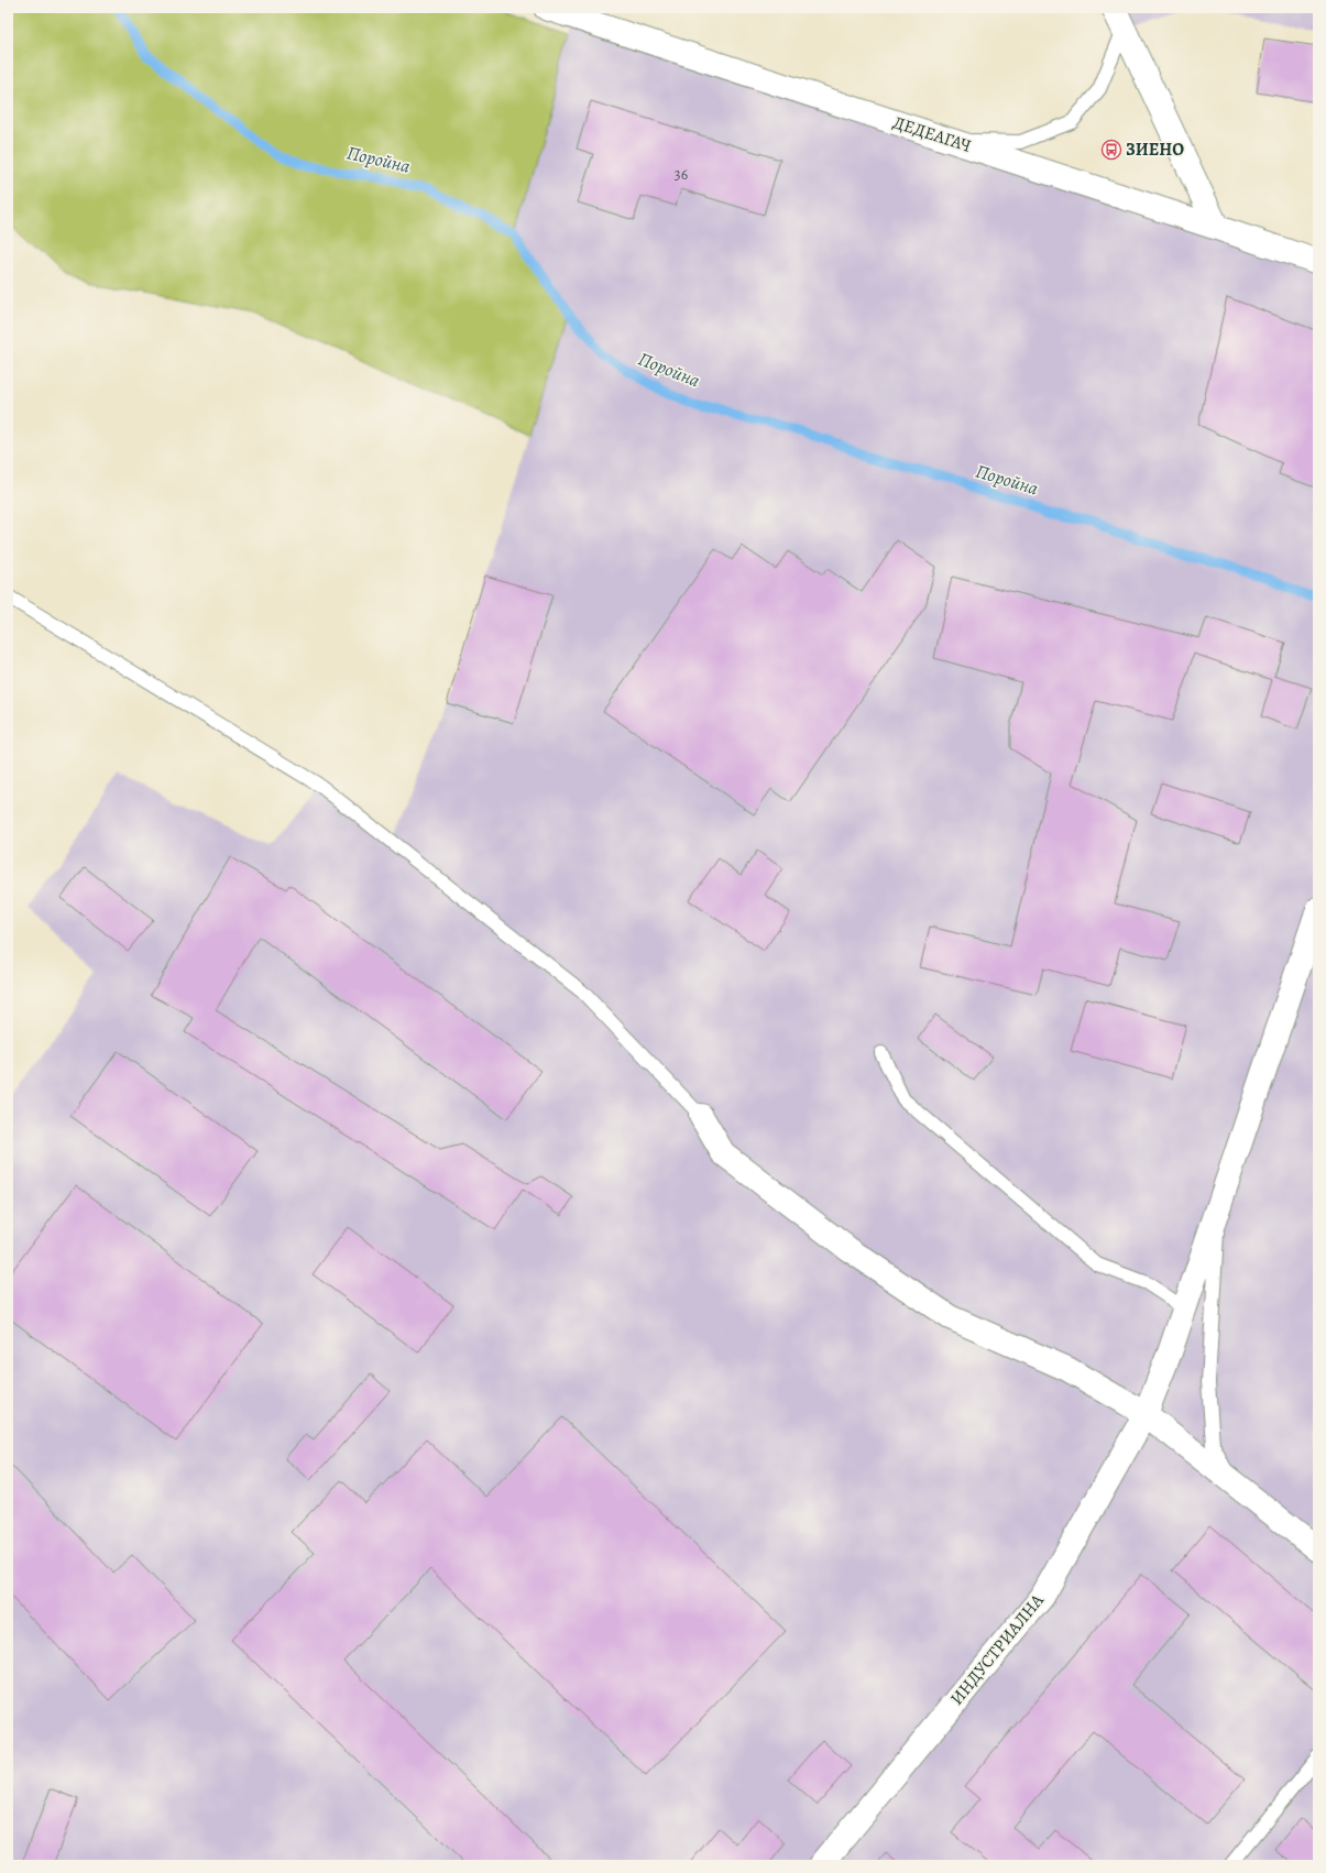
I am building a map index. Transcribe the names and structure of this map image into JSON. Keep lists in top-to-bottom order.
{
  "streets": {
    "street": ["ДЕДЕАГАЧ", "ИНДУСТРИАЛНА"]
  },
  "water": ["Поройна"],
  "places": {
    "bus stop": ["ЗИЕНО"]
  },
  "house_numbers": ["36"]
}
